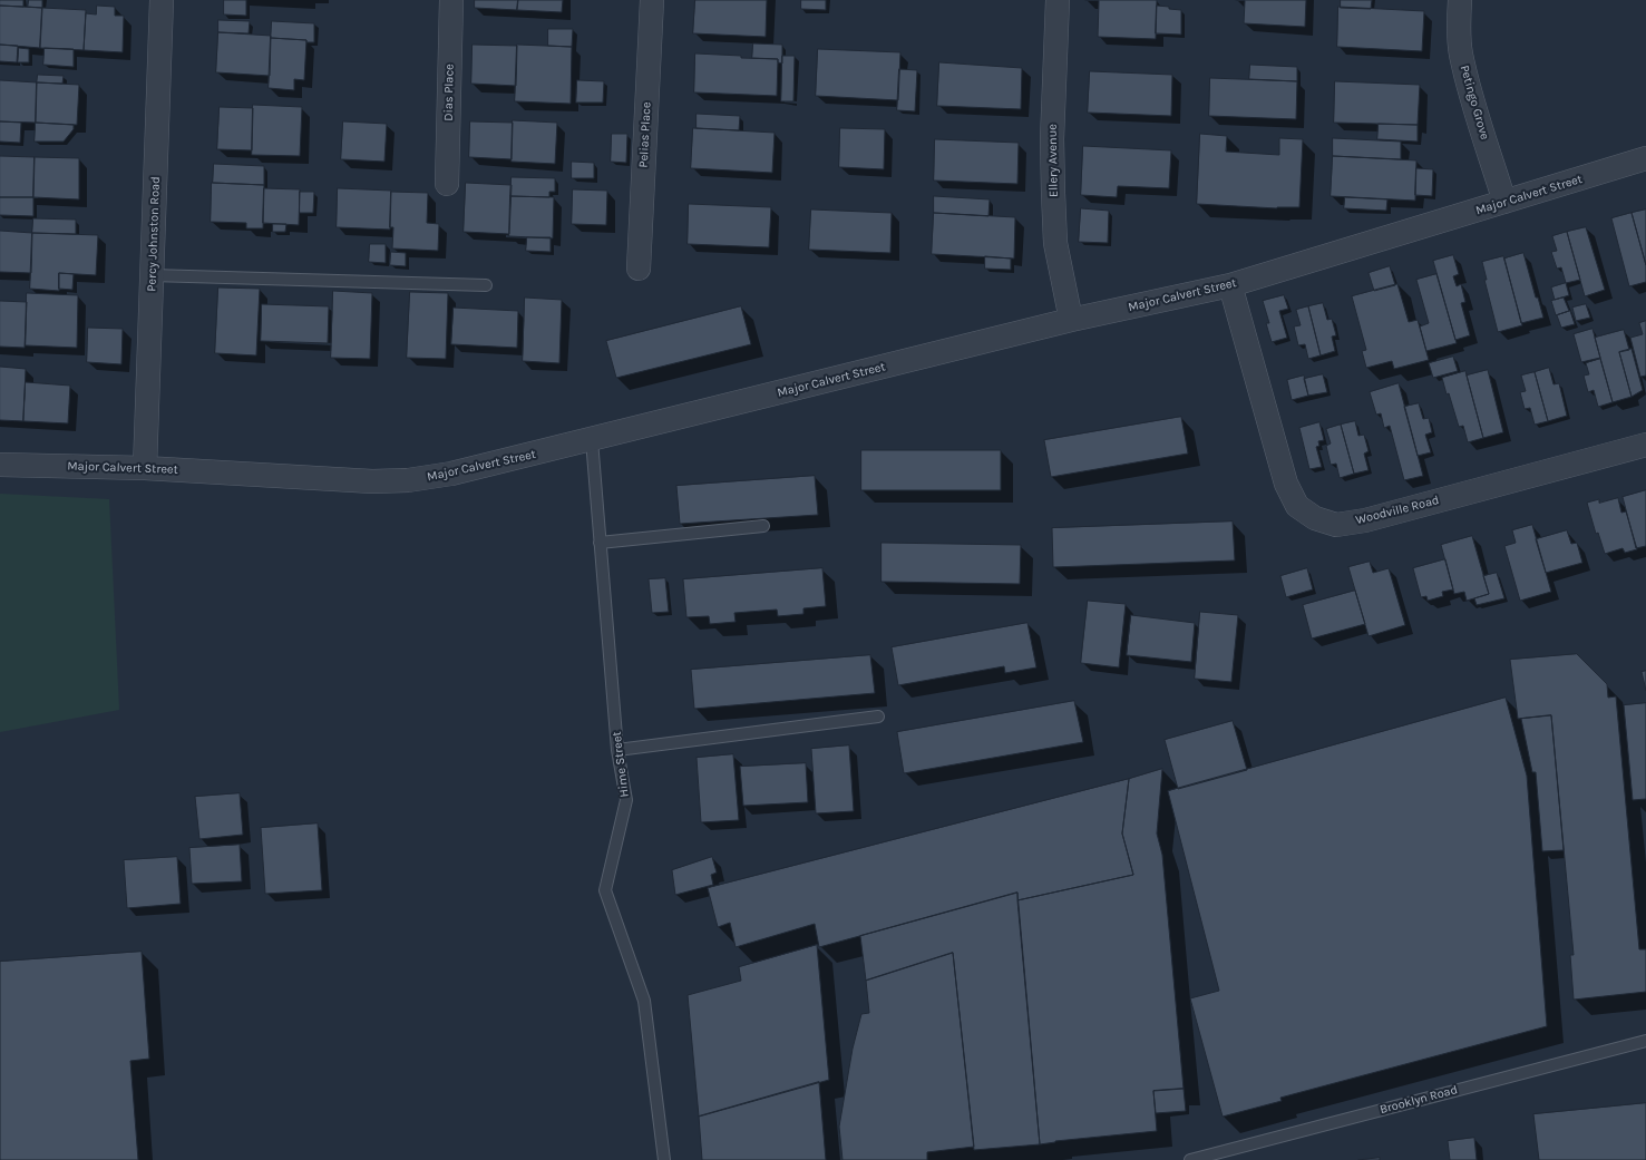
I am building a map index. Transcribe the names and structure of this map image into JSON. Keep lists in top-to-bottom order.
{
  "streets": {
    "street": [
      "Dias Place",
      "Petingo Grove",
      "Pelias Place",
      "Ellery Avenue",
      "Major Calvert Street",
      "Percy Johnston Road",
      "Woodville Road"
    ],
    "lane": ["Hime Street", "Brooklyn Road"]
  },
  "crossings": [
    ["Petingo Grove", "Major Calvert Street"],
    ["Ellery Avenue", "Major Calvert Street"],
    ["Major Calvert Street", "Percy Johnston Road"],
    ["Major Calvert Street", "Woodville Road"],
    ["Major Calvert Street", "Hime Street"]
  ]
}
